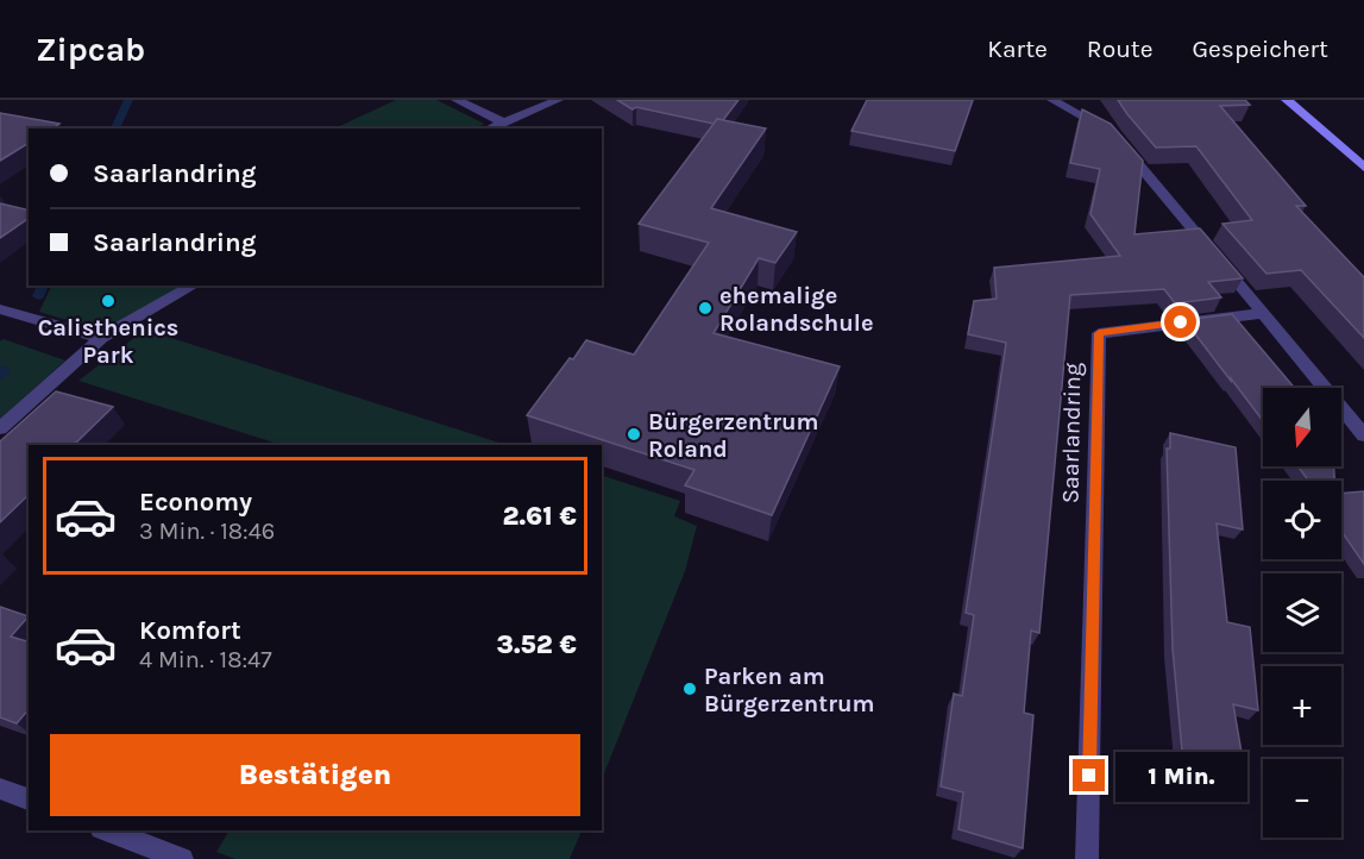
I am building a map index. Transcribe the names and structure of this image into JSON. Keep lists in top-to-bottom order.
{
  "streets": {
    "street": ["Saarlandring"]
  },
  "places": [
    "Calisthenics Park",
    "ehemalige Rolandschule",
    "Bürgerzentrum Roland",
    "Parken am Bürgerzentrum"
  ],
  "north": "bottom",
  "page": {
    "header": "Zipcab",
    "nav": ["Karte", "Route", "Gespeichert"],
    "banner": ["Saarlandring", "Saarlandring"],
    "map_buttons": ["+", "−"],
    "list": [
      {
        "name": "Economy",
        "note": "3 Min. · 18:46",
        "value": "2.61 €"
      },
      {
        "name": "Komfort",
        "note": "4 Min. · 18:47",
        "value": "3.52 €"
      }
    ],
    "buttons": "Bestätigen",
    "bubble": "1 Min."
  }
}
